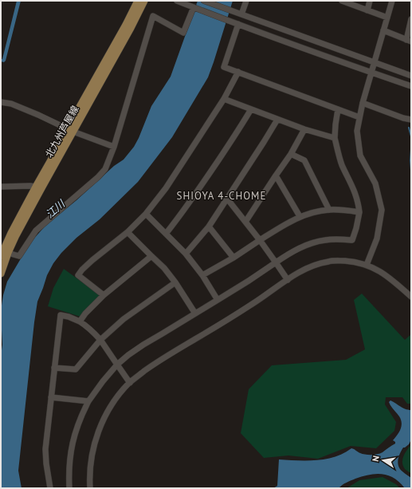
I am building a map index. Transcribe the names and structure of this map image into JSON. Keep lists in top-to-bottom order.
{
  "streets": {
    "main road": ["北九州芦屋線"]
  },
  "districts": ["SHIOYA 4-CHOME"],
  "water": ["江川"],
  "north": "left"
}
